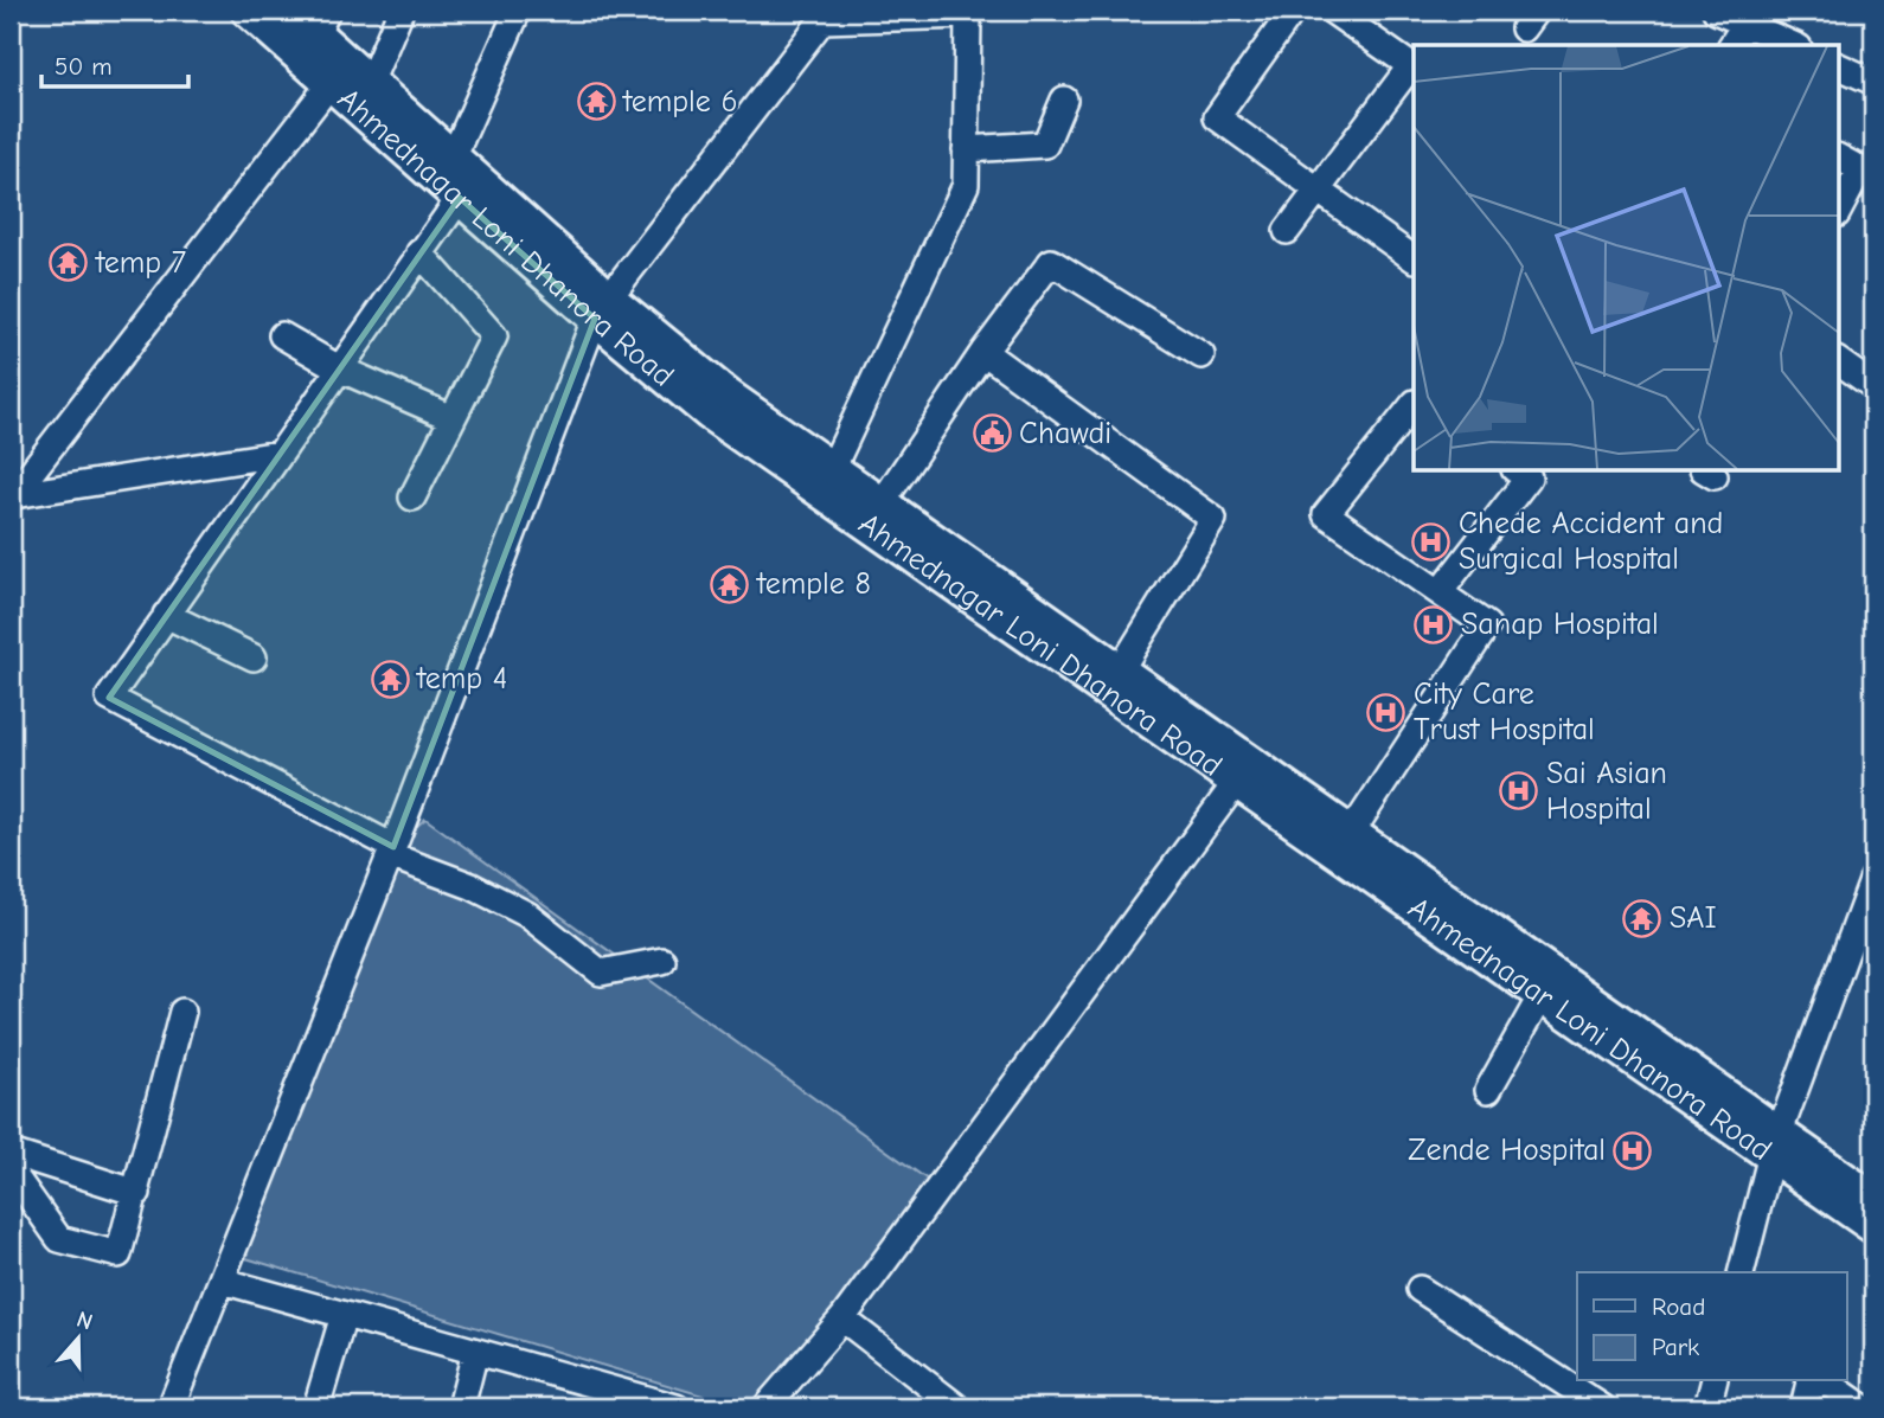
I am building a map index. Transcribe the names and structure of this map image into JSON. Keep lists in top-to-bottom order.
{
  "streets": {
    "main road": ["Ahmednagar Loni Dhanora Road"]
  },
  "places": {
    "temple": [
      "temple 6",
      "temp 7",
      "temple 8",
      "temp 4",
      "SAI"
    ],
    "public building": ["Chawdi"],
    "hospital": [
      "Chede Accident and Surgical Hospital",
      "Sanap Hospital",
      "City Care Trust Hospital",
      "Sai Asian Hospital",
      "Zende Hospital"
    ]
  },
  "legend": ["Road", "Park"],
  "scale_bar": "50 m",
  "north": "top"
}
